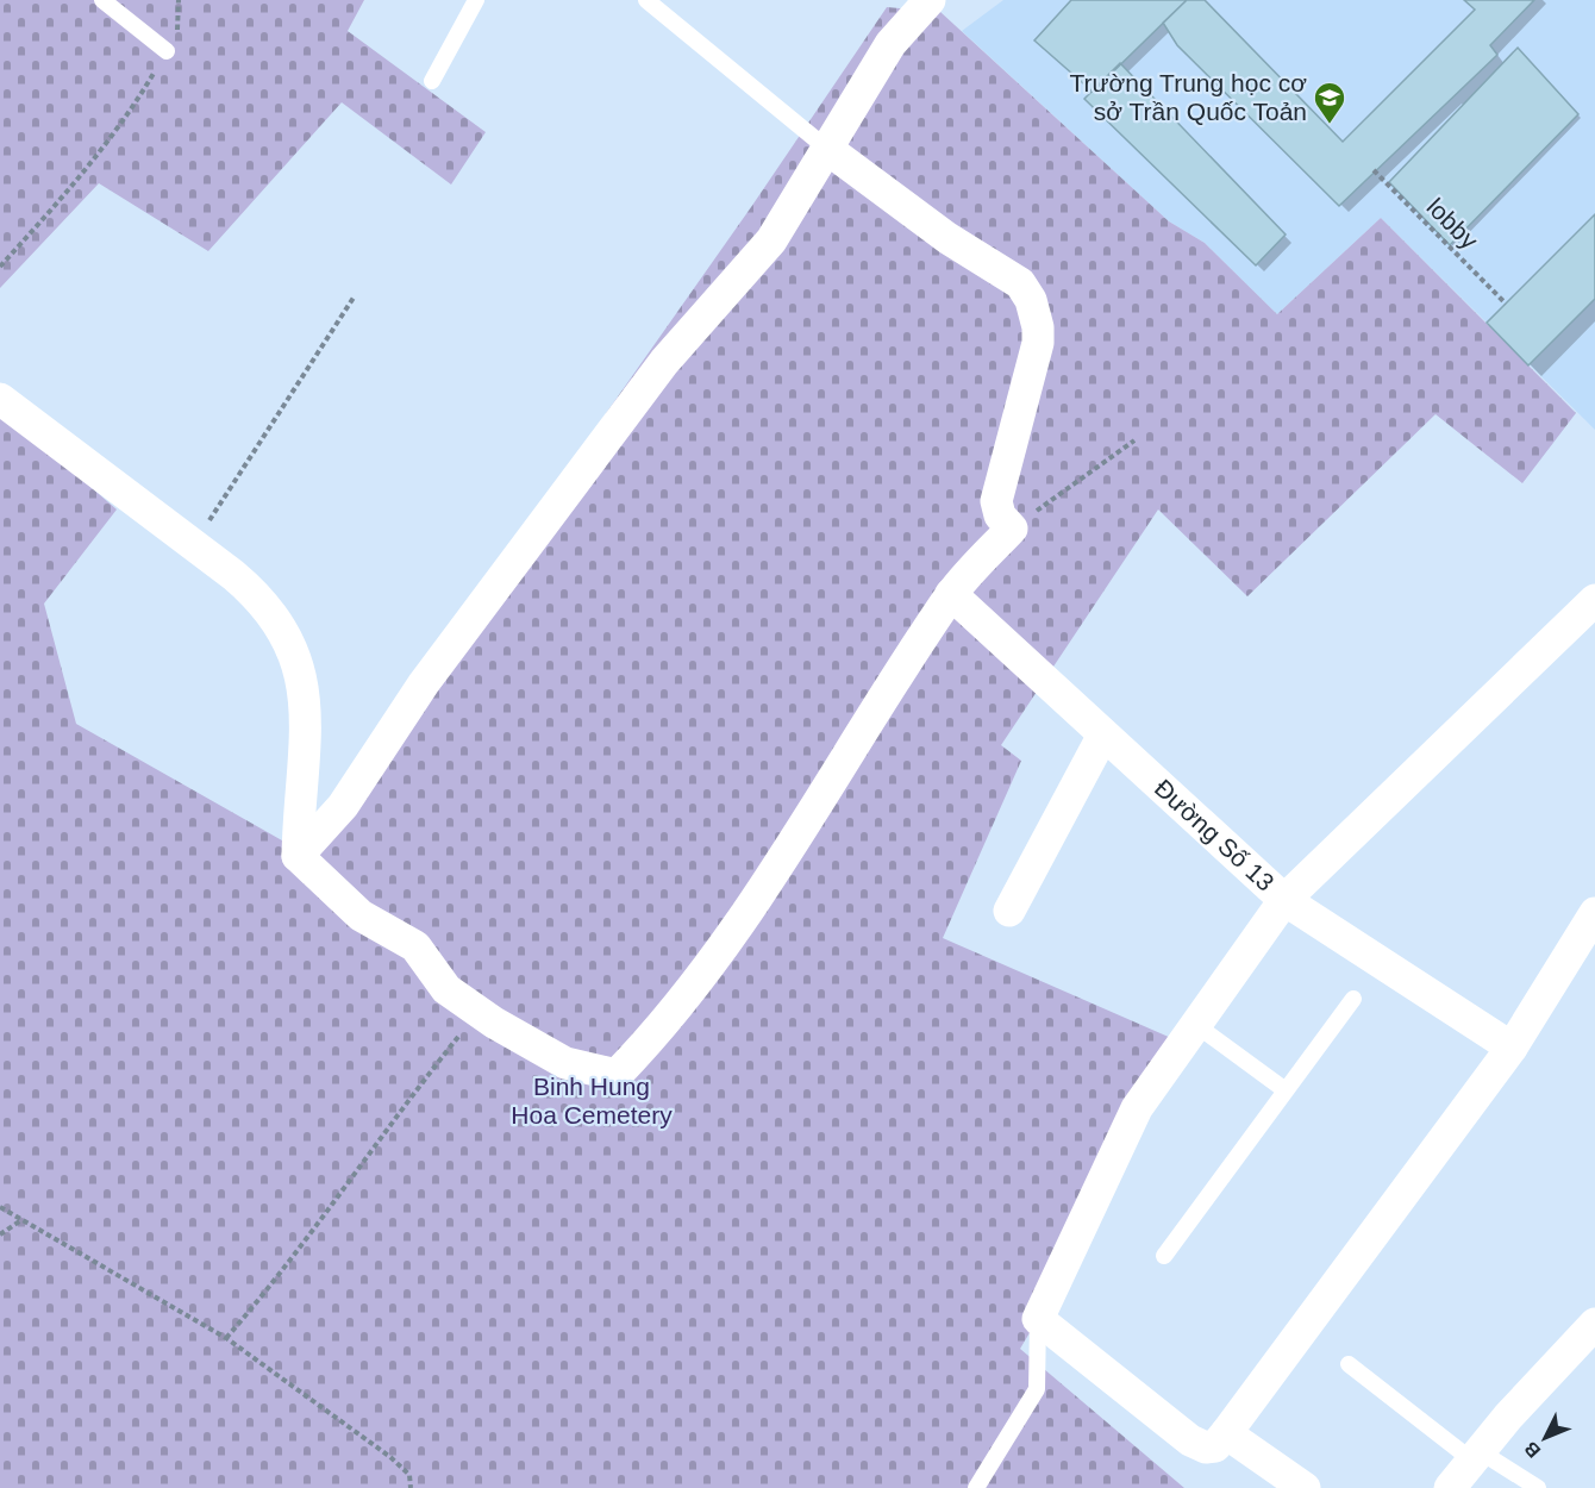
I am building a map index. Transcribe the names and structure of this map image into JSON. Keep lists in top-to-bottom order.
{
  "streets": {
    "street": ["Đường Số 13"],
    "path": ["lobby"]
  },
  "parks": ["Binh Hung Hoa Cemetery"],
  "places": {
    "school or university": ["Trường Trung học cơ sở Trần Quốc Toản"]
  },
  "north": "bottom left"
}
